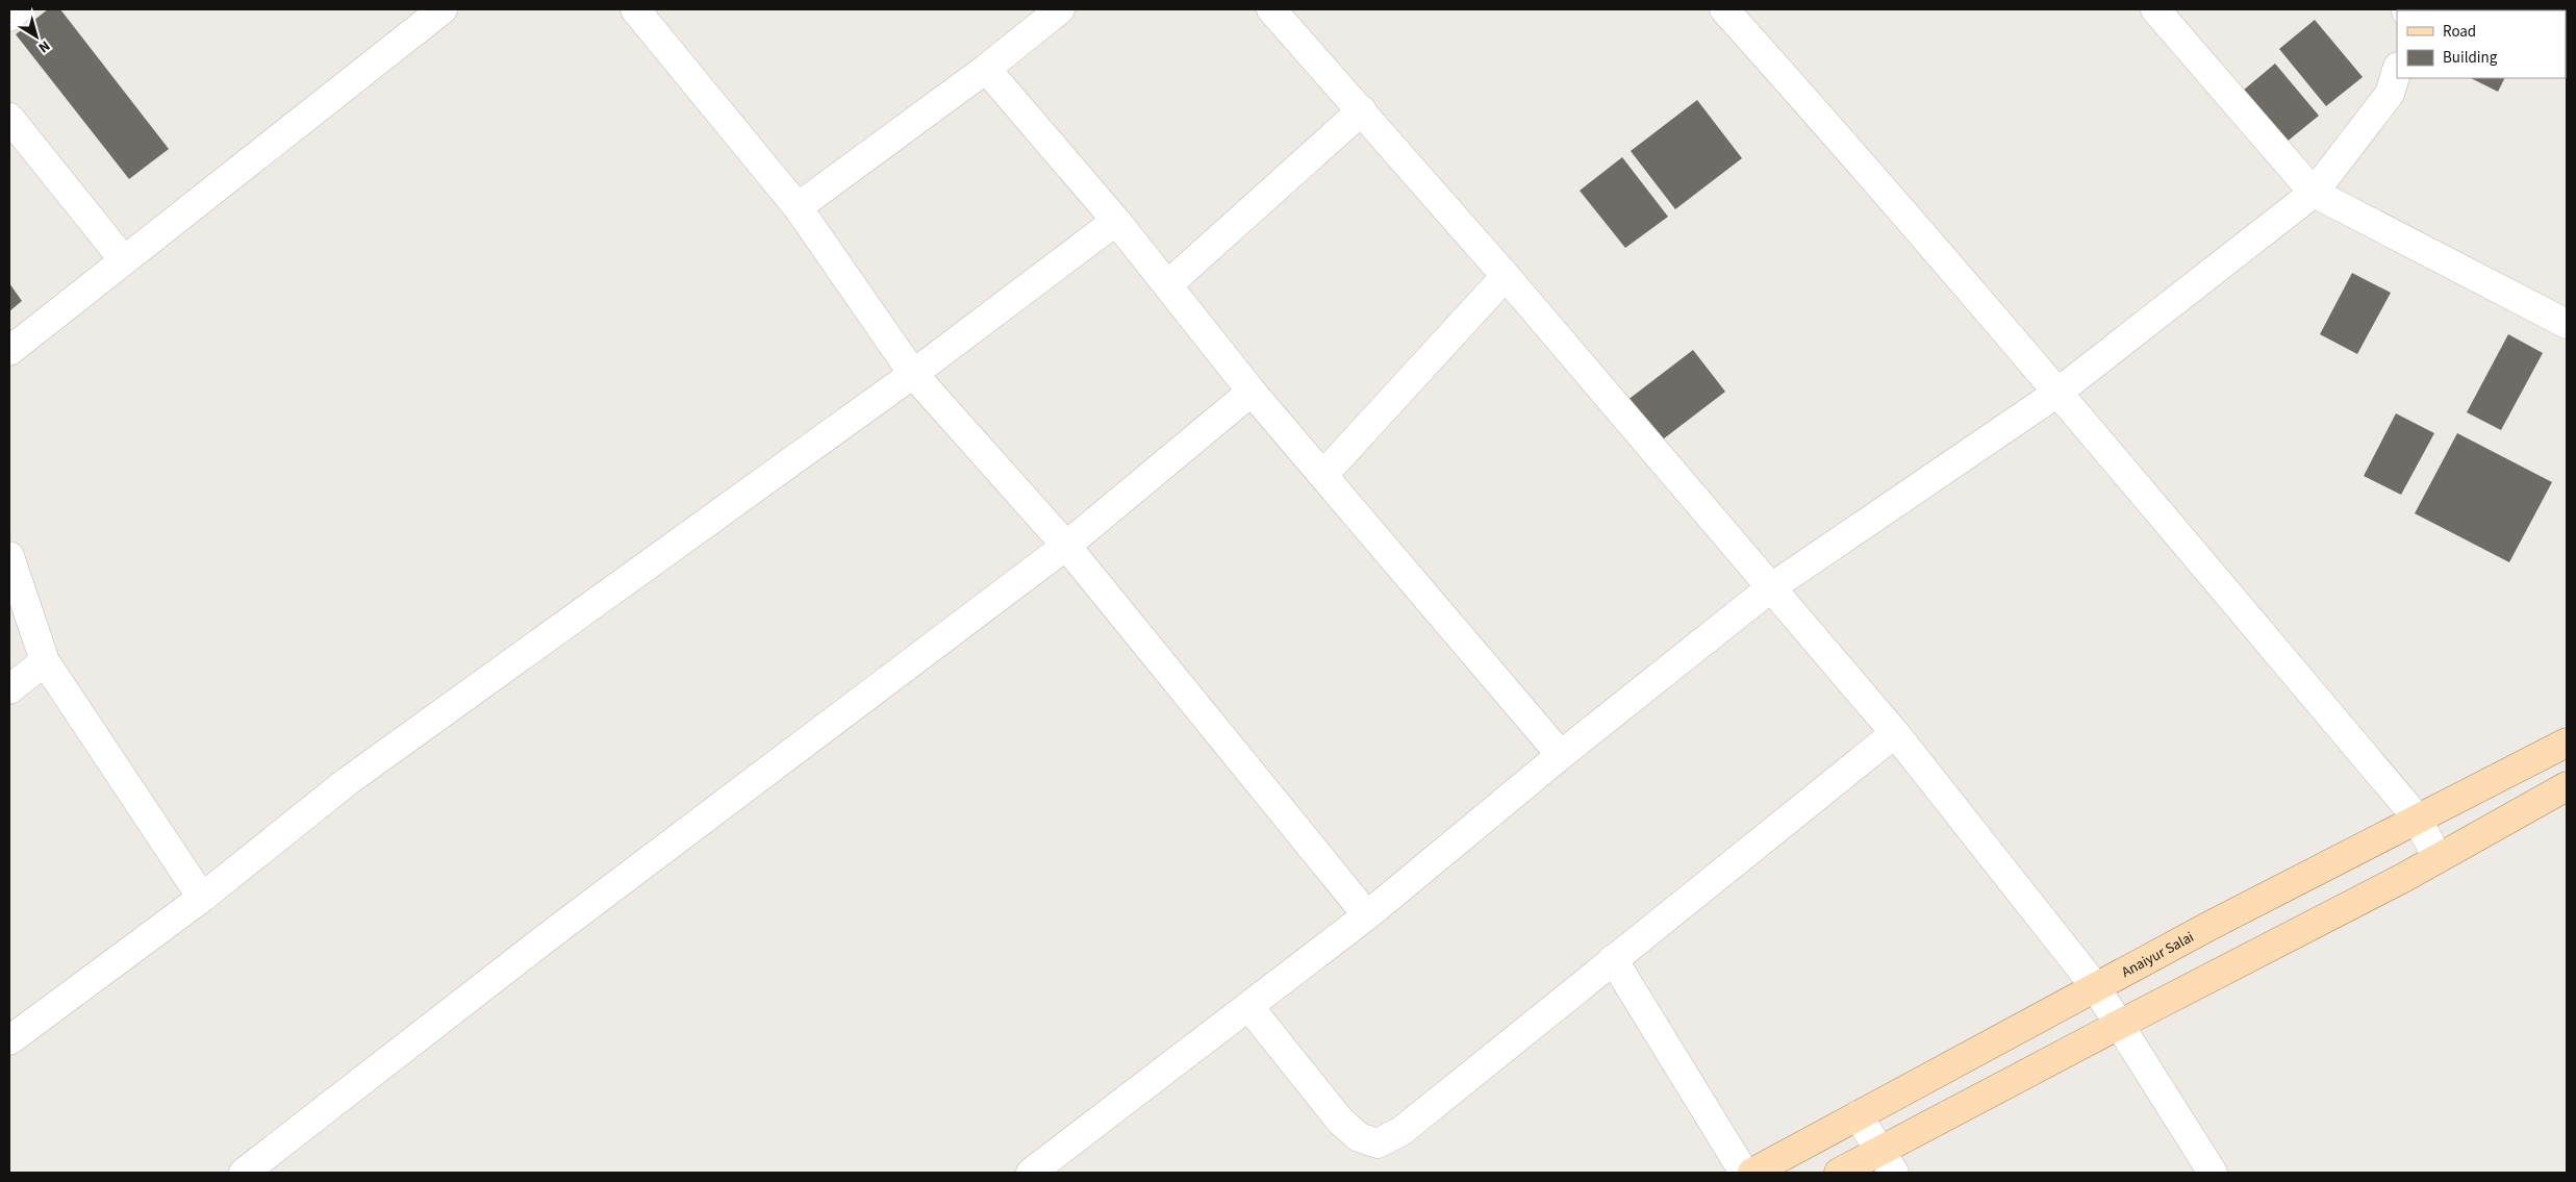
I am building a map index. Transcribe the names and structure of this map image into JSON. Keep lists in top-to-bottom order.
{
  "streets": {
    "main road": ["Anaiyur Salai"]
  },
  "legend": ["Road", "Building"],
  "north": "bottom right"
}
